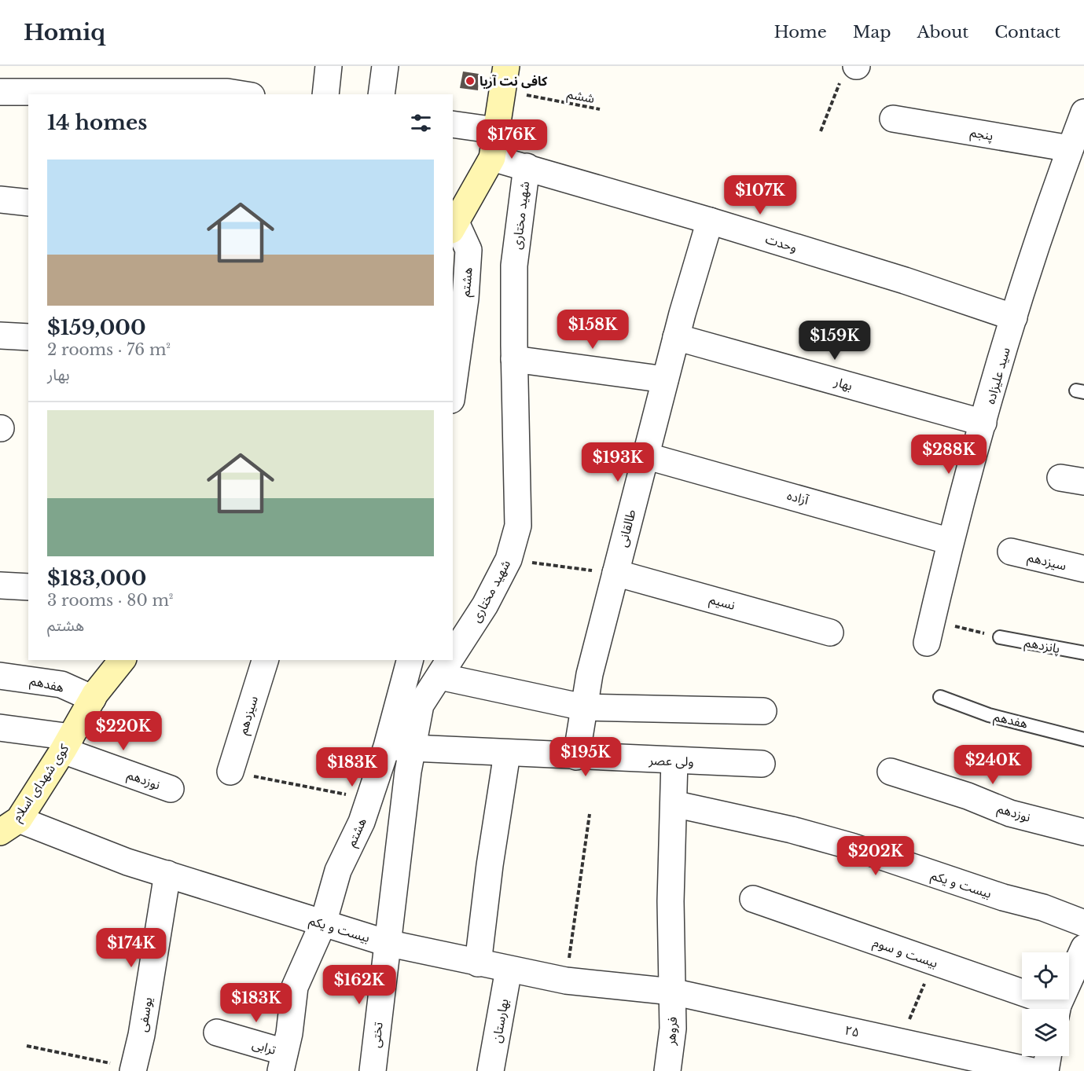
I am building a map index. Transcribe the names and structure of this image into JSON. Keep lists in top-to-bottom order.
{
  "streets": {
    "main road": ["کوی شهدای اسلام"],
    "street": [
      "پنجم",
      "شهید مختاری",
      "وحدت",
      "هشتم",
      "سید علیزاده",
      "بهار",
      "آزاده",
      "طالقانی",
      "سیزدهم",
      "نسیم",
      "هفدهم",
      "ولی عصر",
      "نوزدهم",
      "بیست و یکم",
      "بیست و سوم",
      "یوسفی",
      "بهارستان",
      "فروهر",
      "۲۵",
      "تختی",
      "ترابی"
    ],
    "lane": ["پانزدهم"],
    "path": ["ششم"]
  },
  "crossings": [
    ["پنجم", "سید علیزاده"],
    ["شهید مختاری", "وحدت"],
    ["شهید مختاری", "ولی عصر"],
    ["شهید مختاری", "بیست و یکم"],
    ["شهید مختاری", "تختی"],
    ["وحدت", "سید علیزاده"],
    ["وحدت", "طالقانی"],
    ["هشتم", "ولی عصر"],
    ["هشتم", "بیست و یکم"],
    ["هشتم", "ترابی"],
    ["سید علیزاده", "بهار"],
    ["سید علیزاده", "آزاده"],
    ["بهار", "طالقانی"],
    ["آزاده", "طالقانی"],
    ["طالقانی", "نسیم"],
    ["طالقانی", "ولی عصر"],
    ["هفدهم", "کوی شهدای اسلام"],
    ["ولی عصر", "فروهر"],
    ["نوزدهم", "کوی شهدای اسلام"],
    ["کوی شهدای اسلام", "بیست و یکم"],
    ["بیست و یکم", "یوسفی"],
    ["بیست و یکم", "بهارستان"],
    ["بیست و یکم", "فروهر"],
    ["بیست و یکم", "۲۵"],
    ["بیست و یکم", "تختی"],
    ["فروهر", "۲۵"]
  ],
  "places": ["کافی نت آریا"],
  "page": {
    "header": "Homiq",
    "nav": [
      "Home",
      "Map",
      "About",
      "Contact"
    ],
    "heading": "14 homes",
    "price": [
      "$176K",
      "$107K",
      "$158K",
      "$159K",
      "$288K",
      "$193K",
      "$220K",
      "$195K",
      "$240K",
      "$183K",
      "$202K",
      "$174K",
      "$162K",
      "$183K"
    ],
    "list": [
      {
        "name": "$159,000",
        "note": "2 rooms · 76 m² · بهار"
      },
      {
        "name": "$183,000",
        "note": "3 rooms · 80 m² · هشتم"
      }
    ]
  }
}
